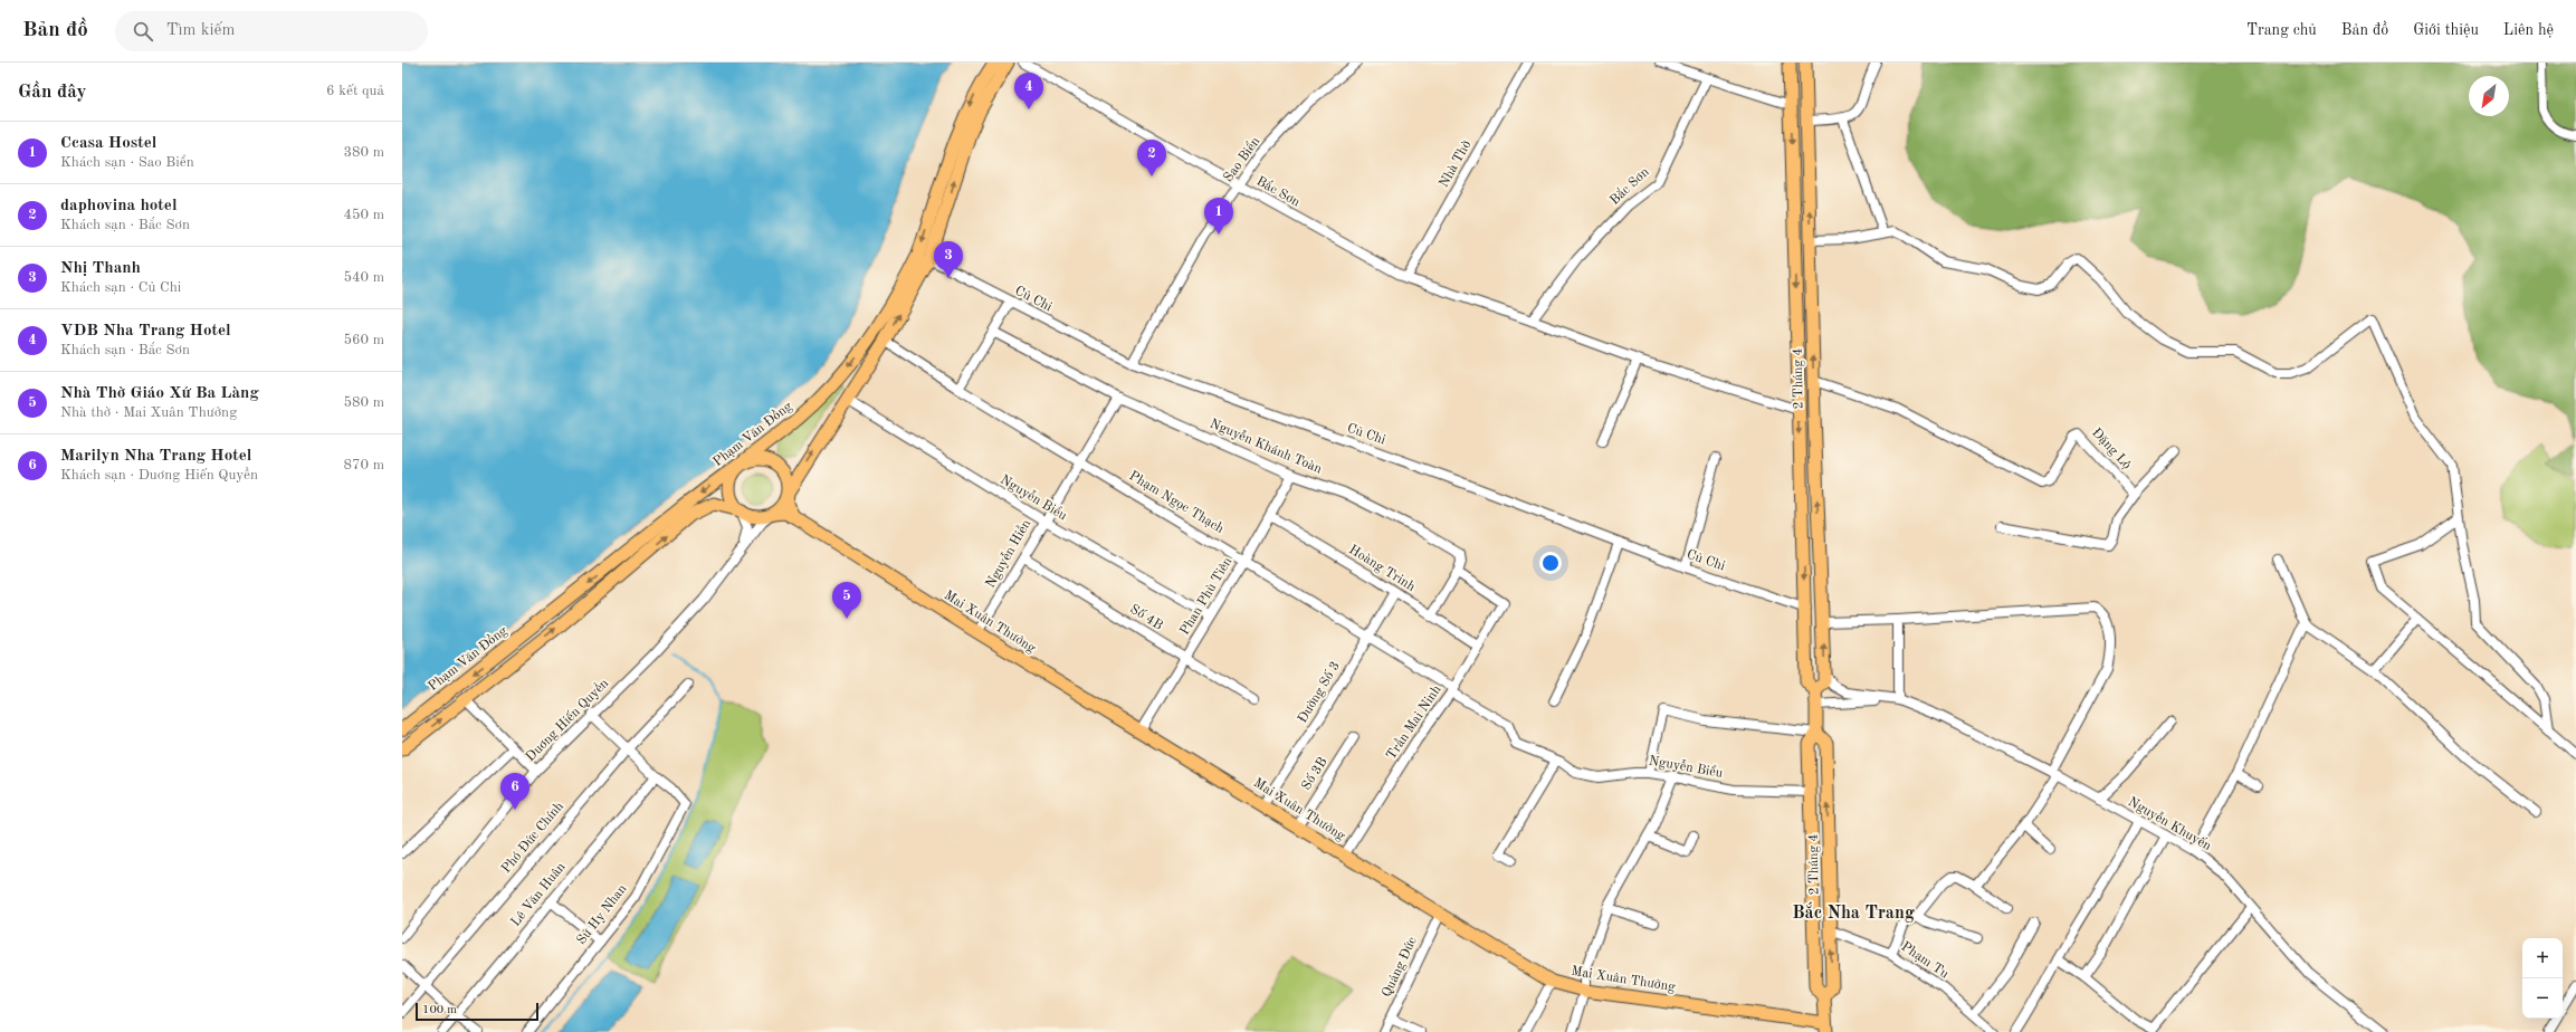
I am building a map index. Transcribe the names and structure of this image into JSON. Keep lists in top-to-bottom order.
{
  "streets": {
    "main road": ["2 Tháng 4", "Phạm Văn Đồng", "Mai Xuân Thưởng"],
    "street": [
      "Sao Biển",
      "Nhà Thờ",
      "Bắc Sơn",
      "Củ Chi",
      "Nguyễn Khánh Toàn",
      "Đặng Lộ",
      "Nguyễn Biểu",
      "Phạm Ngọc Thạch",
      "Nguyễn Hiền",
      "Hoàng Trinh",
      "Phan Phù Tiên",
      "Số 4B",
      "Đường Số 3",
      "Duơng Hiến Quyền",
      "Trần Mai Ninh",
      "Số 3B",
      "Nguyễn Khuyến",
      "Phó Đức Chính",
      "Lê Văn Huân",
      "Sử Hy Nhan",
      "Phạm Tu",
      "Quảng Đức"
    ]
  },
  "crossings": [
    ["Sao Biển", "Bắc Sơn"],
    ["Sao Biển", "Củ Chi"],
    ["Nhà Thờ", "Bắc Sơn"],
    ["Bắc Sơn", "2 Tháng 4"],
    ["Củ Chi", "2 Tháng 4"],
    ["Củ Chi", "Phạm Văn Đồng"],
    ["2 Tháng 4", "Đặng Lộ"],
    ["2 Tháng 4", "Nguyễn Biểu"],
    ["2 Tháng 4", "Mai Xuân Thưởng"],
    ["2 Tháng 4", "Nguyễn Khuyến"],
    ["2 Tháng 4", "Phạm Tu"],
    ["Phạm Văn Đồng", "Nguyễn Biểu"],
    ["Phạm Văn Đồng", "Phạm Ngọc Thạch"],
    ["Phạm Văn Đồng", "Mai Xuân Thưởng"],
    ["Phạm Văn Đồng", "Duơng Hiến Quyền"],
    ["Nguyễn Khánh Toàn", "Nguyễn Hiền"],
    ["Nguyễn Khánh Toàn", "Phan Phù Tiên"],
    ["Nguyễn Khánh Toàn", "Trần Mai Ninh"],
    ["Nguyễn Biểu", "Phạm Ngọc Thạch"],
    ["Nguyễn Biểu", "Nguyễn Hiền"],
    ["Nguyễn Biểu", "Phan Phù Tiên"],
    ["Nguyễn Biểu", "Trần Mai Ninh"],
    ["Phạm Ngọc Thạch", "Nguyễn Hiền"],
    ["Phạm Ngọc Thạch", "Phan Phù Tiên"],
    ["Phạm Ngọc Thạch", "Đường Số 3"],
    ["Phạm Ngọc Thạch", "Trần Mai Ninh"],
    ["Nguyễn Hiền", "Số 4B"],
    ["Nguyễn Hiền", "Mai Xuân Thưởng"],
    ["Hoàng Trinh", "Phan Phù Tiên"],
    ["Hoàng Trinh", "Đường Số 3"],
    ["Hoàng Trinh", "Trần Mai Ninh"],
    ["Phan Phù Tiên", "Số 4B"],
    ["Phan Phù Tiên", "Mai Xuân Thưởng"],
    ["Mai Xuân Thưởng", "Đường Số 3"],
    ["Mai Xuân Thưởng", "Duơng Hiến Quyền"],
    ["Mai Xuân Thưởng", "Trần Mai Ninh"],
    ["Mai Xuân Thưởng", "Số 3B"],
    ["Mai Xuân Thưởng", "Quảng Đức"],
    ["Lê Văn Huân", "Sử Hy Nhan"]
  ],
  "districts": ["Bắc Nha Trang"],
  "scale_bar": "100 m",
  "north": "bottom left",
  "page": {
    "header": "Bản đồ",
    "search": "Tìm kiếm",
    "nav": [
      "Trang chủ",
      "Bản đồ",
      "Giới thiệu",
      "Liên hệ"
    ],
    "heading": ["Gần đây", "6 kết quả"],
    "pins": [
      "4",
      "2",
      "1",
      "3",
      "5",
      "6"
    ],
    "list": [
      {
        "mark": "1",
        "name": "Ccasa Hostel",
        "note": "Khách sạn · Sao Biển",
        "value": "380 m"
      },
      {
        "mark": "2",
        "name": "daphovina hotel",
        "note": "Khách sạn · Bắc Sơn",
        "value": "450 m"
      },
      {
        "mark": "3",
        "name": "Nhị Thanh",
        "note": "Khách sạn · Củ Chi",
        "value": "540 m"
      },
      {
        "mark": "4",
        "name": "VDB Nha Trang Hotel",
        "note": "Khách sạn · Bắc Sơn",
        "value": "560 m"
      },
      {
        "mark": "5",
        "name": "Nhà Thờ Giáo Xứ Ba Làng",
        "note": "Nhà thờ · Mai Xuân Thưởng",
        "value": "580 m"
      },
      {
        "mark": "6",
        "name": "Marilyn Nha Trang Hotel",
        "note": "Khách sạn · Duơng Hiến Quyền",
        "value": "870 m"
      }
    ],
    "map_buttons": ["+", "−"],
    "scale": "100 m"
  }
}
